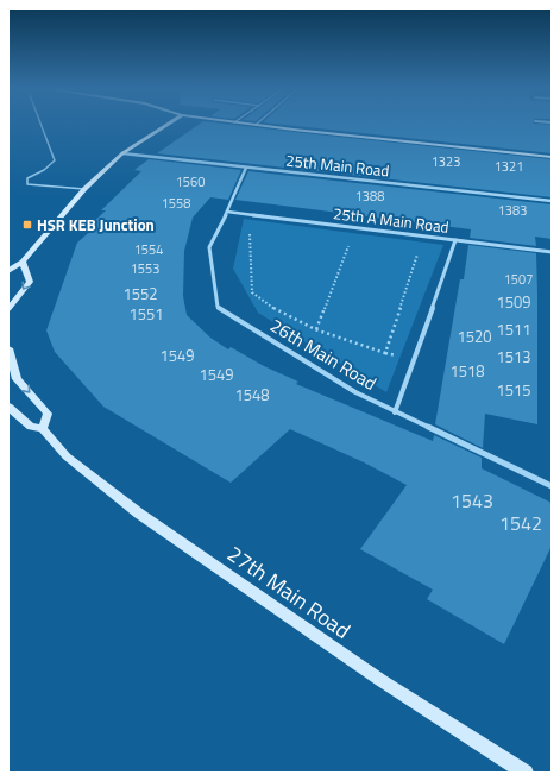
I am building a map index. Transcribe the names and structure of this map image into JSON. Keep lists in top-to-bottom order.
{
  "streets": {
    "street": [
      "25th Main Road",
      "25th A Main Road",
      "26th Main Road",
      "27th Main Road"
    ]
  },
  "crossings": [
    ["25th Main Road", "26th Main Road"],
    ["25th A Main Road", "26th Main Road"]
  ],
  "places": {
    "transit": ["HSR KEB Junction"]
  },
  "house_numbers": [
    "1323",
    "1321",
    "1560",
    "1388",
    "1558",
    "1383",
    "1554",
    "1553",
    "1507",
    "1552",
    "1509",
    "1551",
    "1511",
    "1520",
    "1549",
    "1513",
    "1518",
    "1549",
    "1515",
    "1548",
    "1543",
    "1542"
  ]
}
